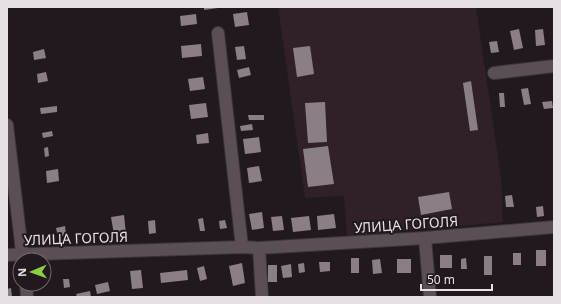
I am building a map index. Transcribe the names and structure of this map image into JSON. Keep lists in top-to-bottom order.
{
  "streets": {
    "street": ["УЛИЦА ГОГОЛЯ"]
  },
  "scale_bar": "50 m",
  "north": "left"
}
